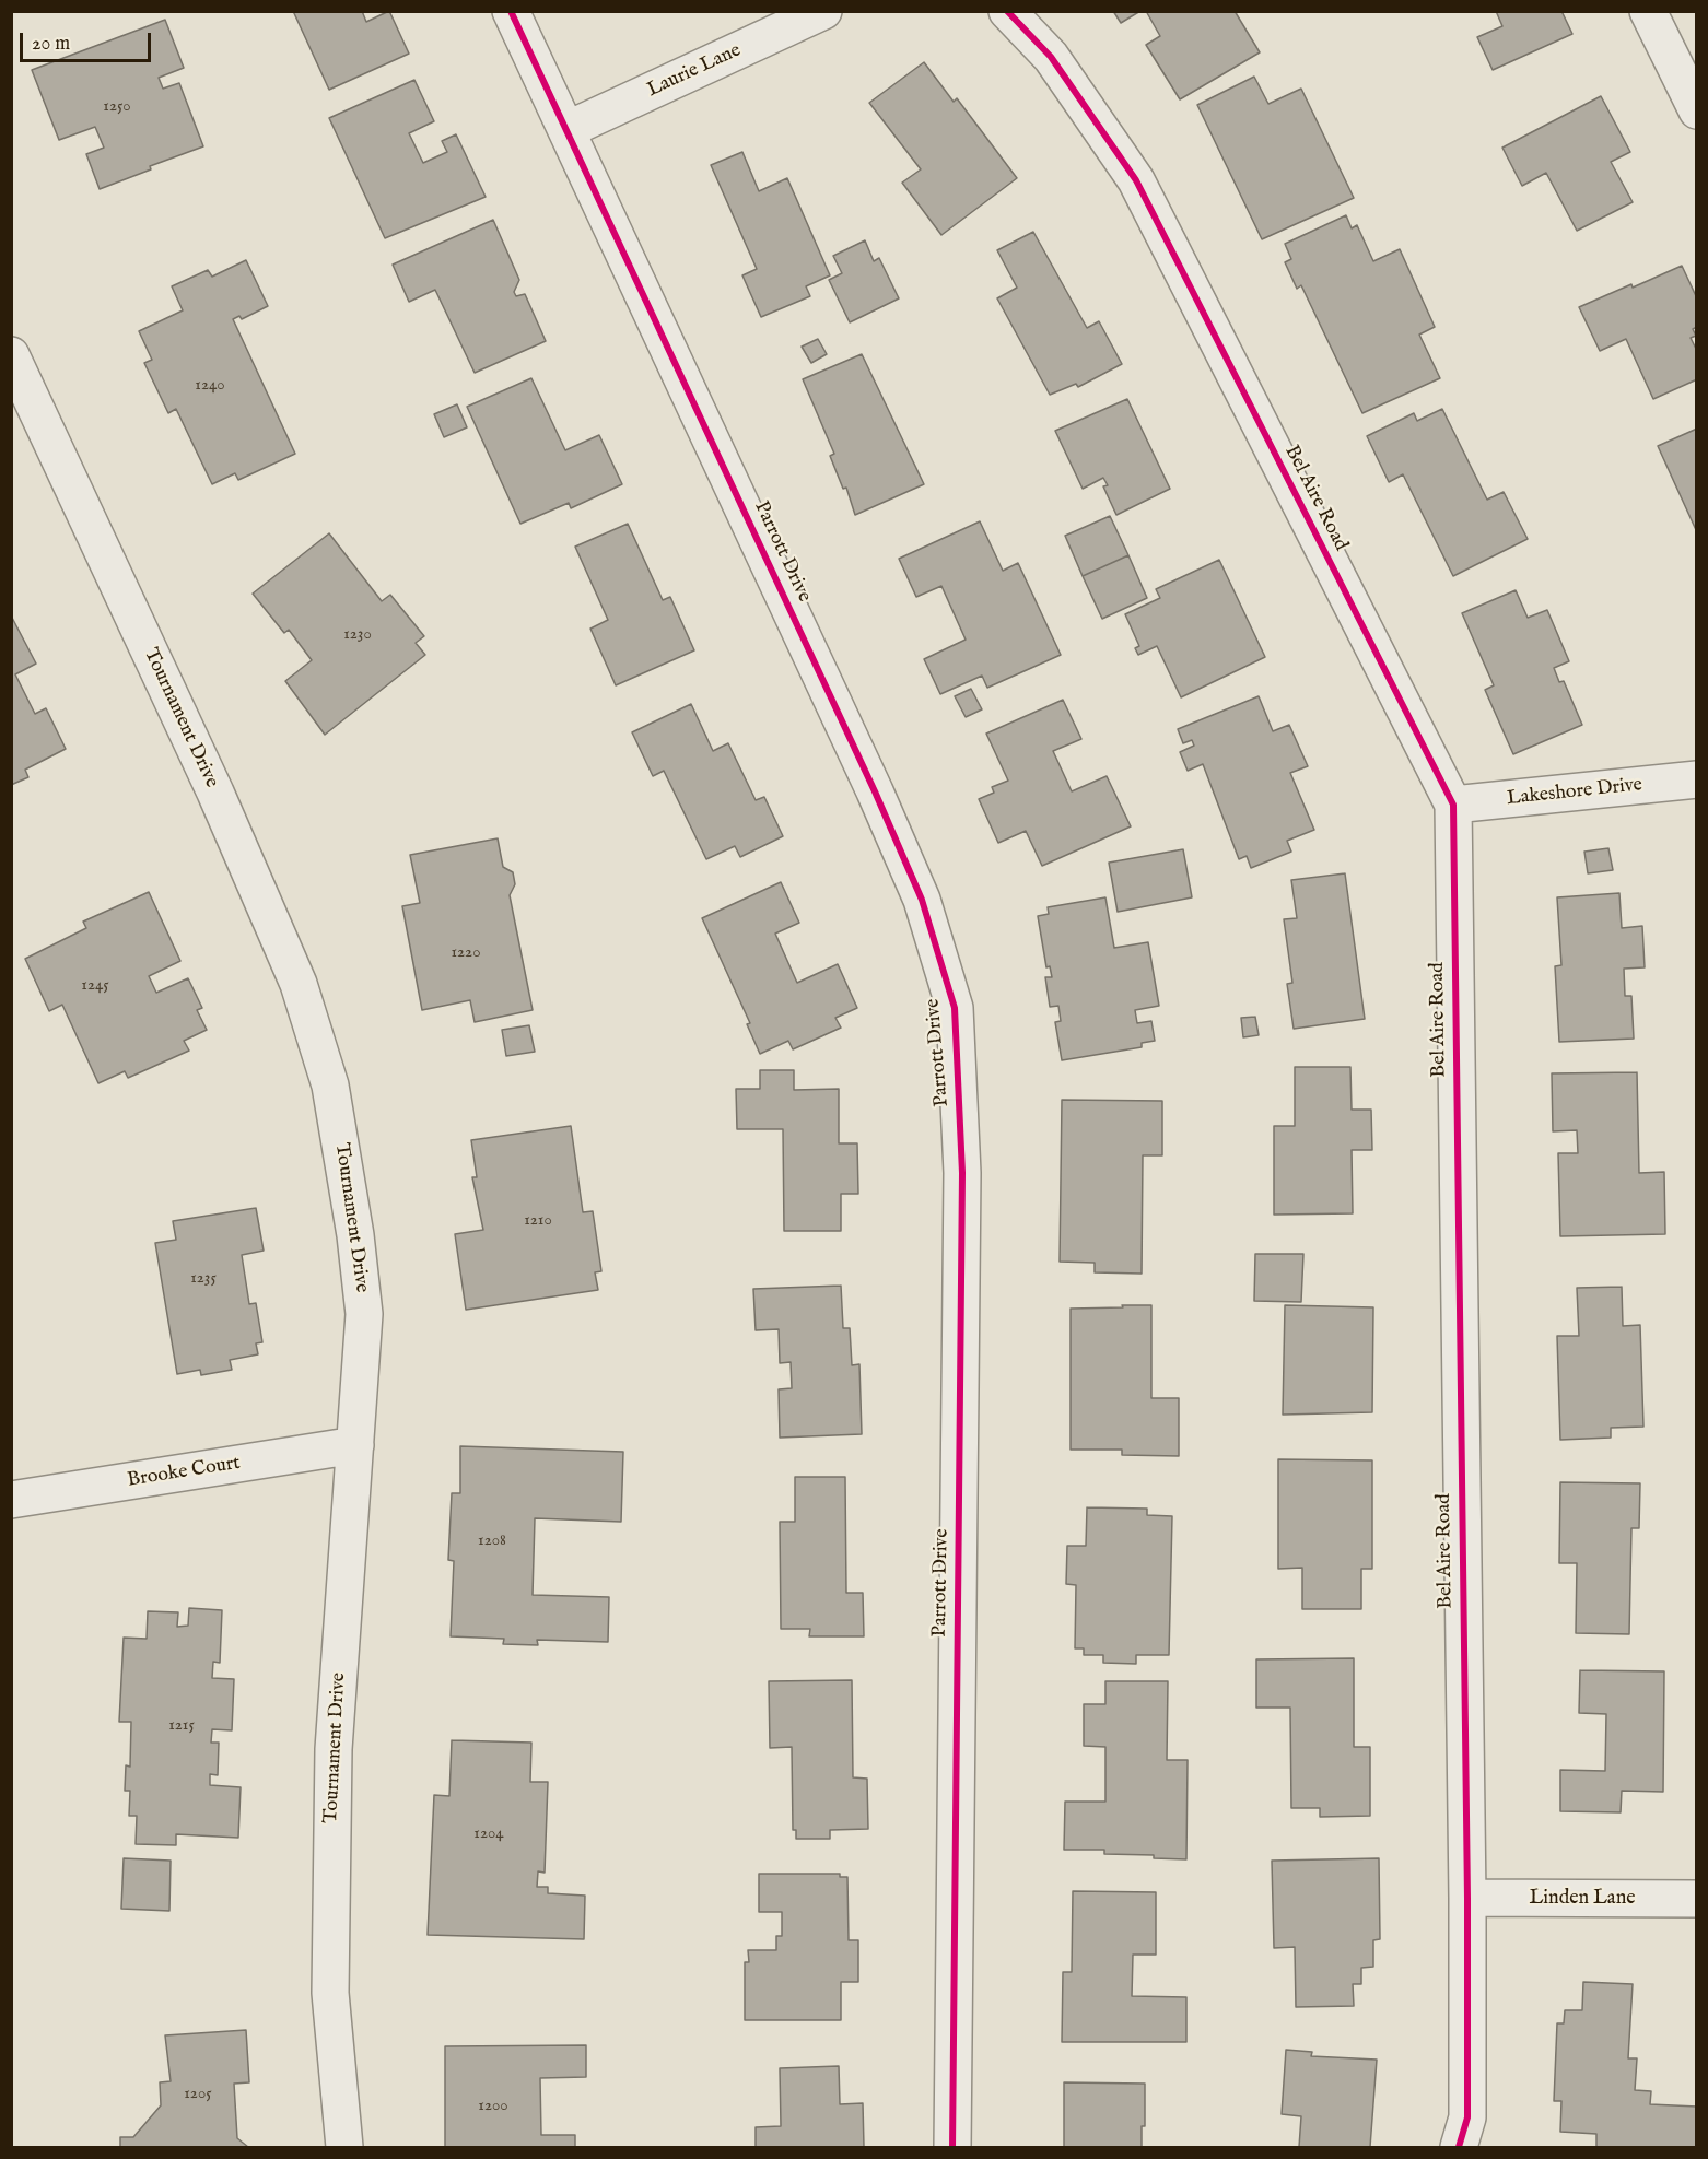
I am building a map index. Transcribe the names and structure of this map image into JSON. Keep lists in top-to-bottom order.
{
  "streets": {
    "street": [
      "Laurie Lane",
      "Bel Aire Road",
      "Parrott Drive",
      "Tournament Drive",
      "Lakeshore Drive",
      "Brooke Court",
      "Linden Lane"
    ]
  },
  "crossings": [
    ["Laurie Lane", "Parrott Drive"],
    ["Bel Aire Road", "Lakeshore Drive"],
    ["Bel Aire Road", "Linden Lane"],
    ["Tournament Drive", "Brooke Court"]
  ],
  "house_numbers": [
    "1250",
    "1240",
    "1230",
    "1220",
    "1245",
    "1210",
    "1235",
    "1208",
    "1215",
    "1204",
    "1205",
    "1200"
  ],
  "scale_bar": "20 m"
}
